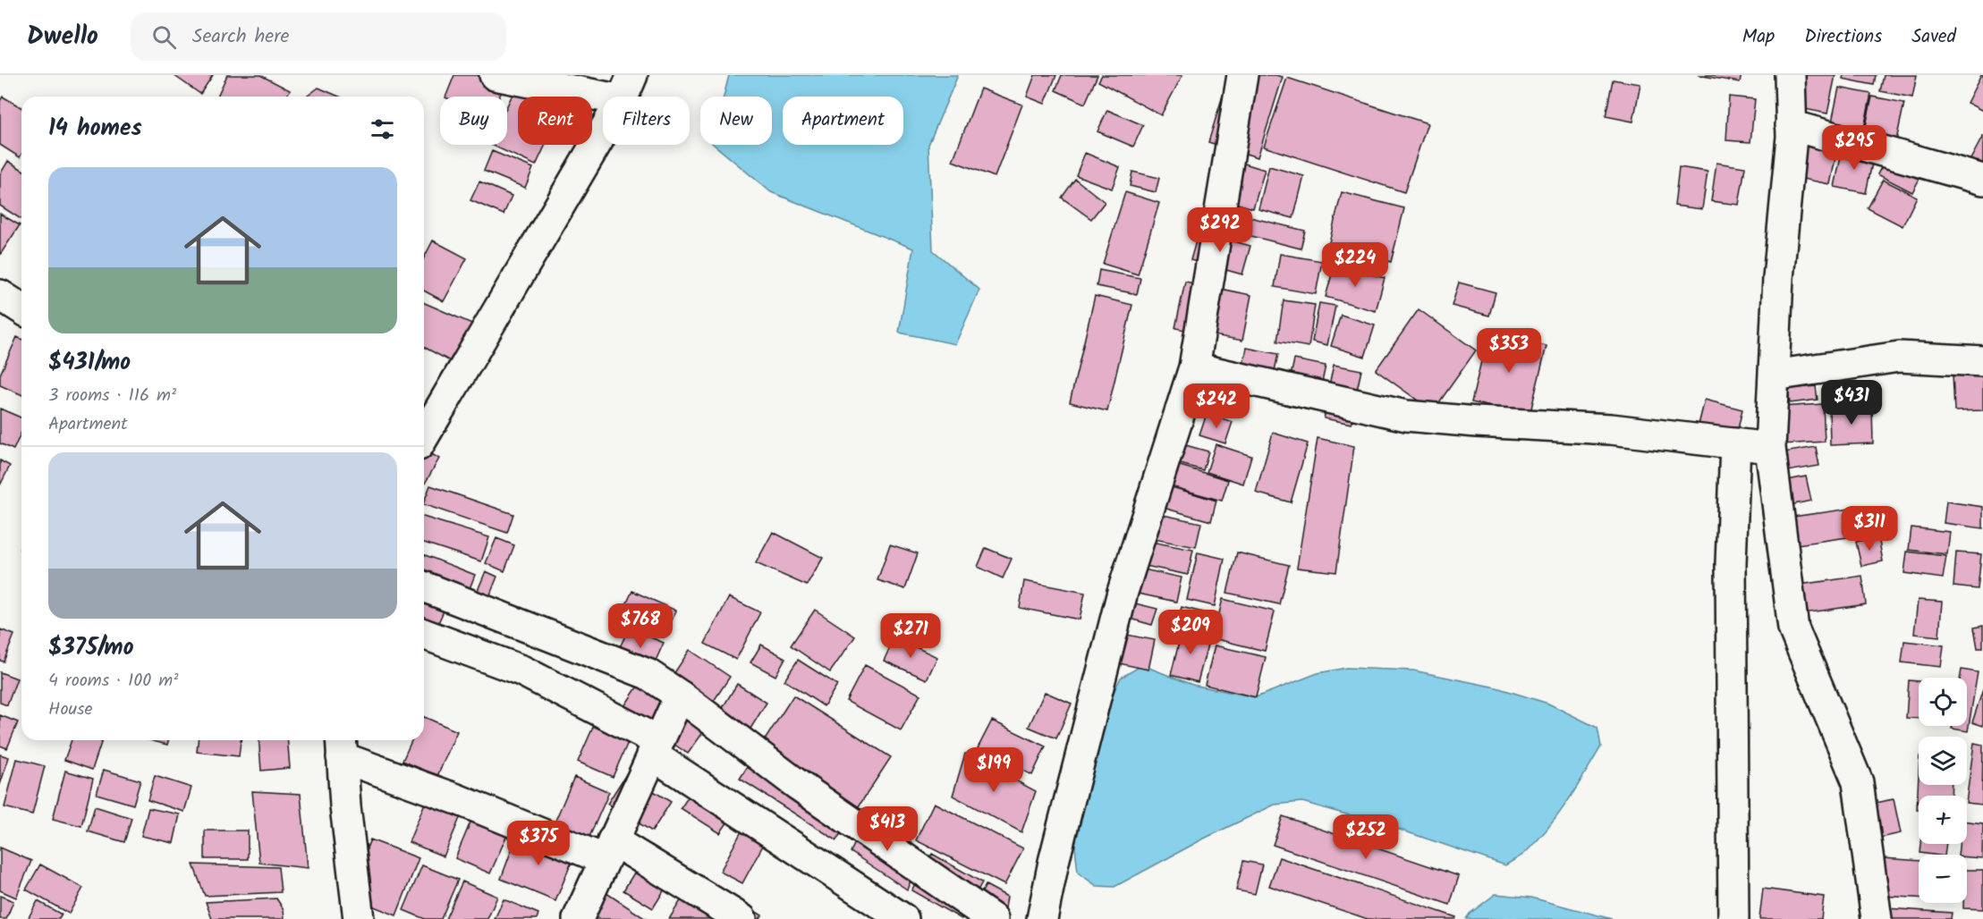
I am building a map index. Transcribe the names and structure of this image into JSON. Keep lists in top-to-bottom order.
{
  "page": {
    "header": "Dwello",
    "search": "Search here",
    "nav": ["Map", "Directions", "Saved"],
    "chip": [
      "Buy",
      "Rent",
      "Filters",
      "New",
      "Apartment"
    ],
    "heading": "14 homes",
    "price": [
      "$295",
      "$292",
      "$224",
      "$353",
      "$431",
      "$242",
      "$311",
      "$768",
      "$209",
      "$271",
      "$199",
      "$413",
      "$252",
      "$375"
    ],
    "list": [
      {
        "name": "$431/mo",
        "note": "3 rooms · 116 m² · Apartment"
      },
      {
        "name": "$375/mo",
        "note": "4 rooms · 100 m² · House"
      }
    ],
    "map_buttons": ["+", "−"]
  }
}
